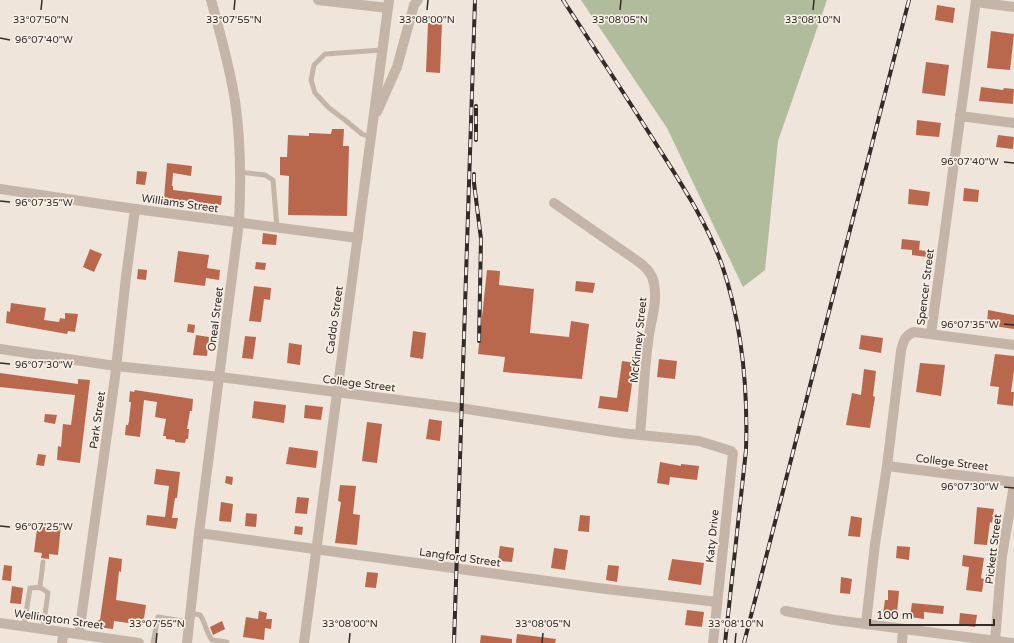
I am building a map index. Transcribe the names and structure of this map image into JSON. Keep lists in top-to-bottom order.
{
  "streets": {
    "street": [
      "Williams Street",
      "Spencer Street",
      "Oneal Street",
      "Caddo Street",
      "McKinney Street",
      "College Street",
      "Park Street",
      "Katy Drive",
      "Pickett Street",
      "Langford Street",
      "Wellington Street"
    ]
  },
  "crossings": [
    ["Williams Street", "Oneal Street"],
    ["Williams Street", "Caddo Street"],
    ["Williams Street", "Park Street"],
    ["Spencer Street", "College Street"],
    ["Oneal Street", "College Street"],
    ["Oneal Street", "Langford Street"],
    ["Caddo Street", "College Street"],
    ["Caddo Street", "Langford Street"],
    ["McKinney Street", "College Street"],
    ["College Street", "Park Street"],
    ["College Street", "Katy Drive"],
    ["Park Street", "Wellington Street"],
    ["Katy Drive", "Langford Street"]
  ],
  "scale_bar": "100 m",
  "coordinates": [
    "33°07'50\"N",
    "33°07'55\"N",
    "33°08'00\"N",
    "33°08'05\"N",
    "33°08'10\"N",
    "96°07'40\"W",
    "96°07'35\"W",
    "96°07'30\"W",
    "96°07'25\"W"
  ]
}
